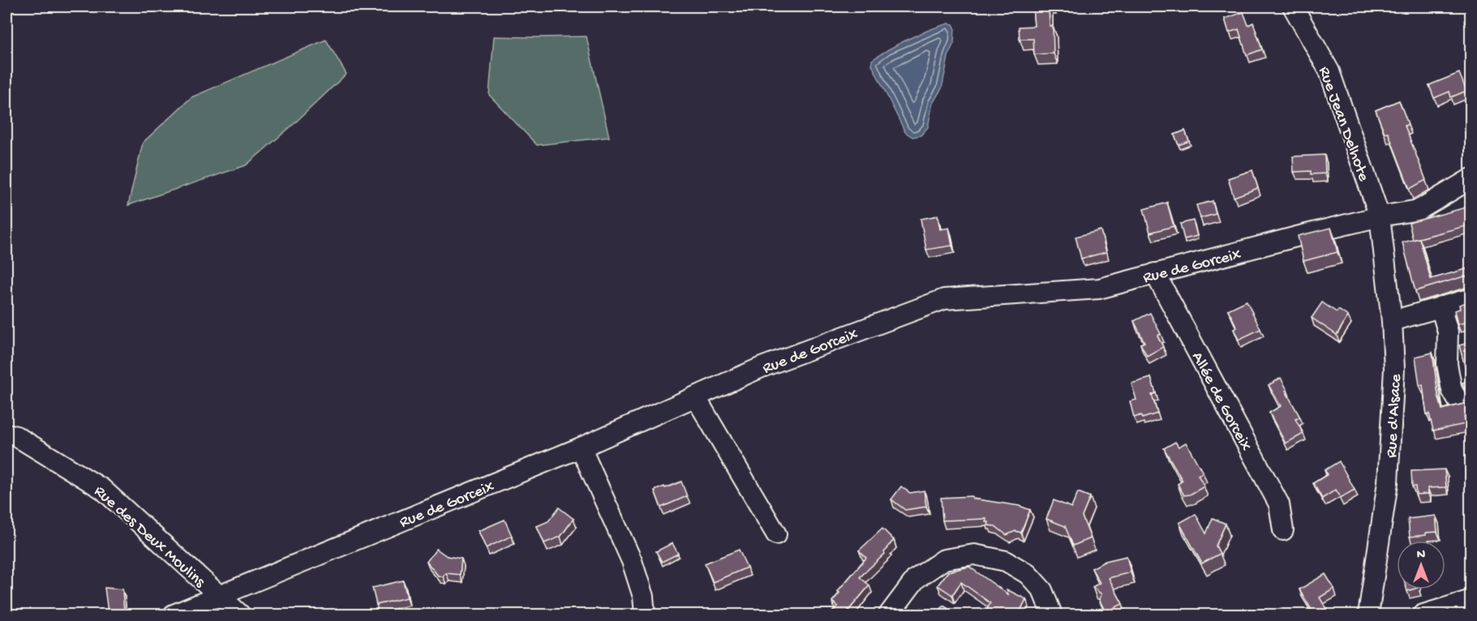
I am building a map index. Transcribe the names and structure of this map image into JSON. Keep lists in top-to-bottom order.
{
  "streets": {
    "street": [
      "Rue Jean Delhote",
      "Rue de Gorceix",
      "Allée de Gorceix",
      "Rue d'Alsace",
      "Rue des Deux Moulins"
    ]
  },
  "crossings": [
    ["Rue Jean Delhote", "Rue de Gorceix"],
    ["Rue Jean Delhote", "Rue d'Alsace"],
    ["Rue de Gorceix", "Allée de Gorceix"],
    ["Rue de Gorceix", "Rue d'Alsace"],
    ["Rue de Gorceix", "Rue des Deux Moulins"]
  ],
  "north": "top"
}
